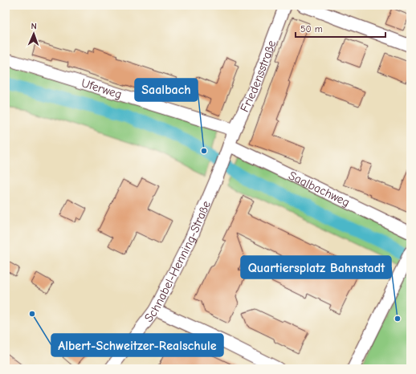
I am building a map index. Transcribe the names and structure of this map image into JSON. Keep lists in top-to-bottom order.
{
  "streets": {
    "street": [
      "Friedensstraße",
      "Uferweg",
      "Saalbachweg",
      "Schnabel-Henning-Straße"
    ]
  },
  "crossings": [
    ["Friedensstraße", "Uferweg"],
    ["Friedensstraße", "Saalbachweg"],
    ["Friedensstraße", "Schnabel-Henning-Straße"],
    ["Saalbachweg", "Schnabel-Henning-Straße"]
  ],
  "places": ["Saalbach", "Albert-Schweitzer-Realschule", "Quartiersplatz Bahnstadt"],
  "scale_bar": "50 m",
  "north": "top"
}
